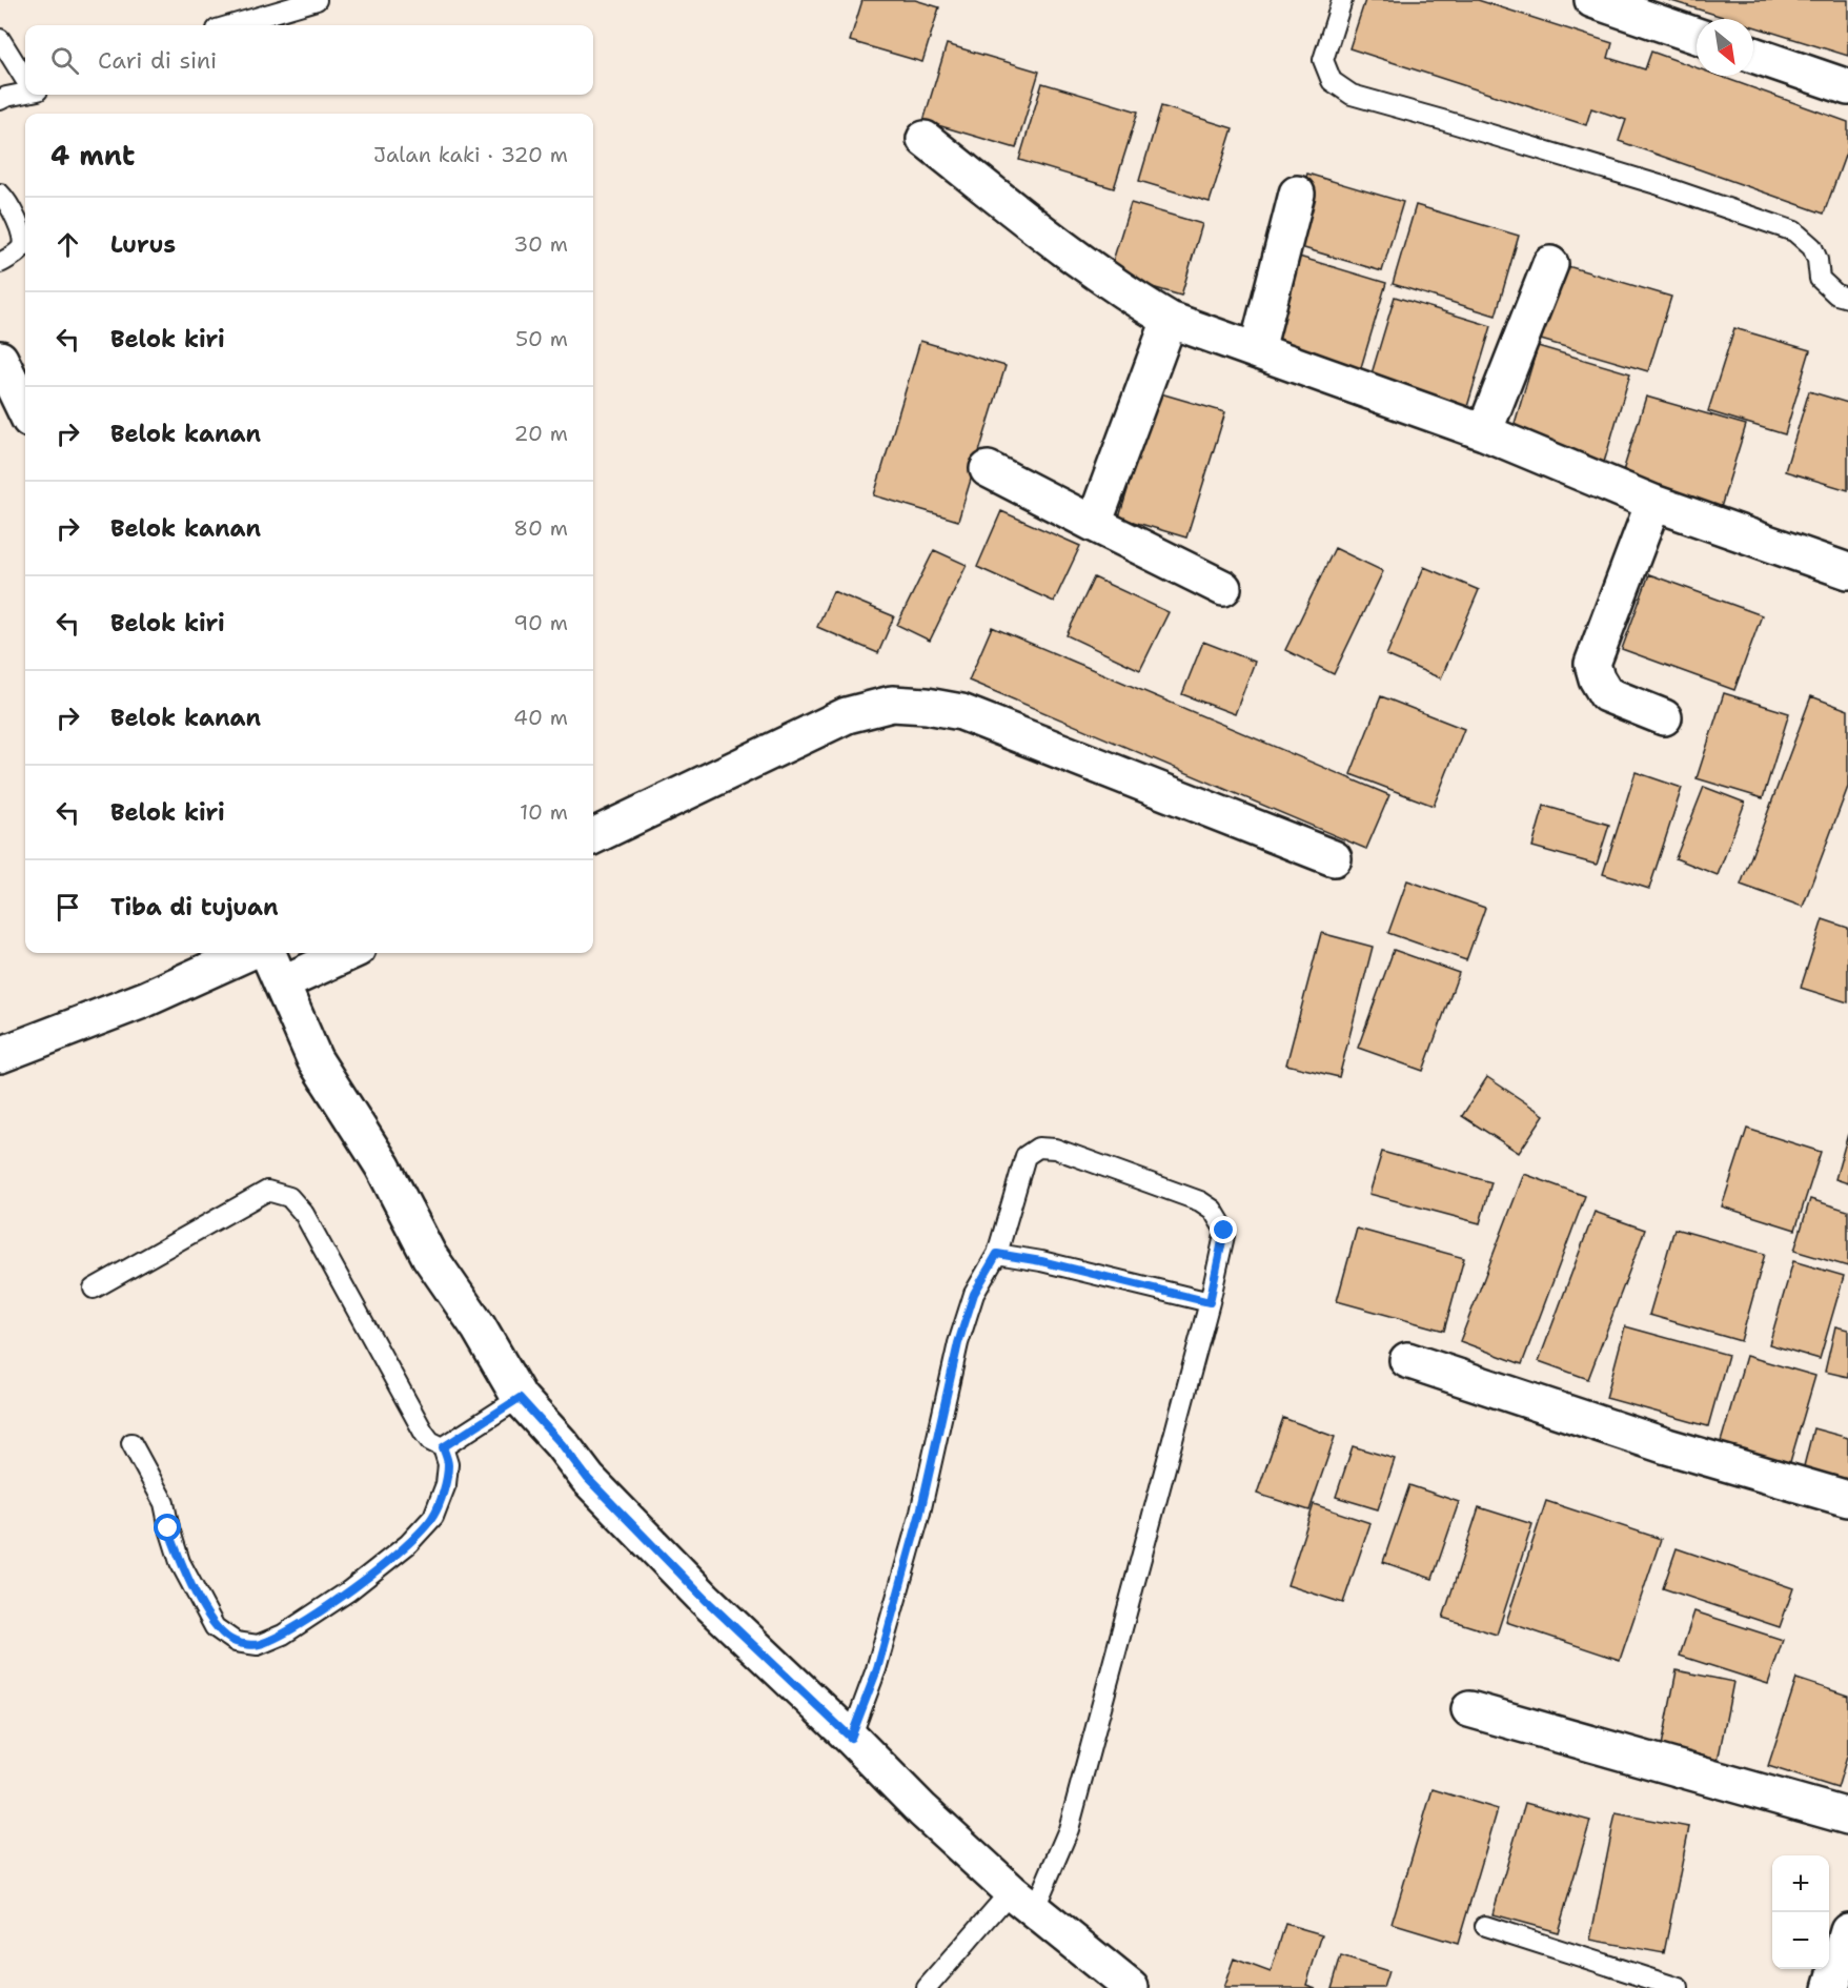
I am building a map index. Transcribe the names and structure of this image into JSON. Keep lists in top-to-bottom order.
{
  "north": "bottom right",
  "page": {
    "search": "Cari di sini",
    "heading": ["4 mnt", "Jalan kaki · 320 m"],
    "list": [
      ["Lurus", "30 m"],
      ["Belok kiri", "50 m"],
      ["Belok kanan", "20 m"],
      ["Belok kanan", "80 m"],
      ["Belok kiri", "90 m"],
      ["Belok kanan", "40 m"],
      ["Belok kiri", "10 m"],
      "Tiba di tujuan"
    ],
    "map_buttons": ["+", "−"]
  }
}
